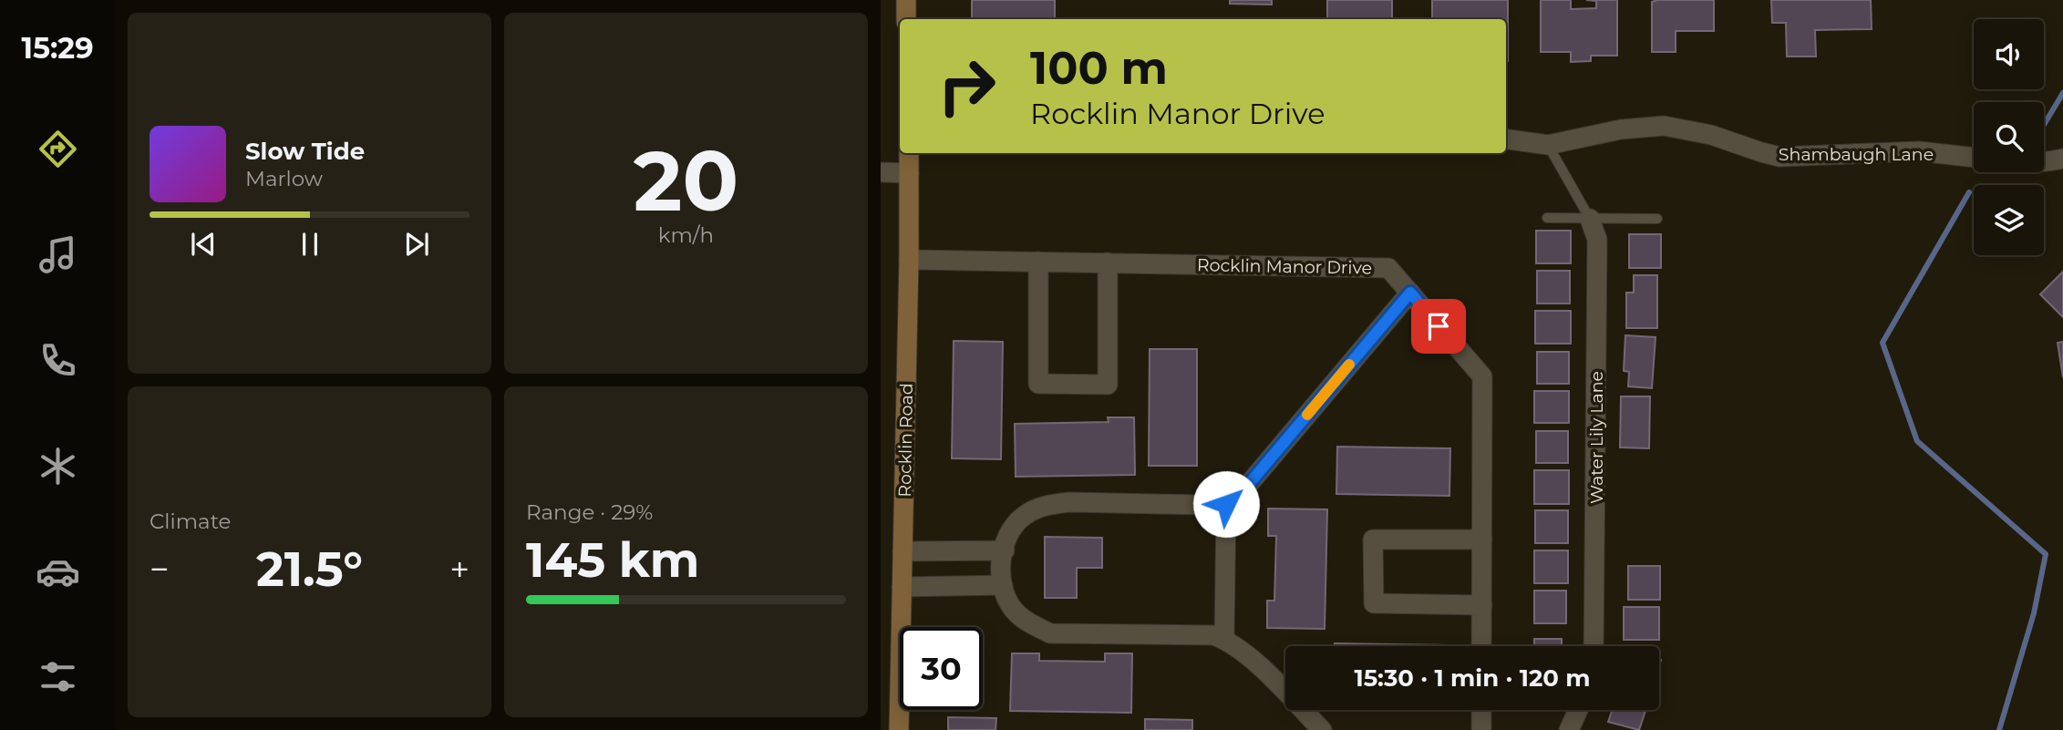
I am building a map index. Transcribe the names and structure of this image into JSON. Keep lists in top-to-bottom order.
{
  "streets": {
    "street": [
      "Shambaugh Lane",
      "Rocklin Manor Drive",
      "Water Lily Lane",
      "Rocklin Road"
    ]
  },
  "crossings": [
    ["Rocklin Manor Drive", "Rocklin Road"]
  ],
  "page": {
    "tabs": "15:29",
    "tile": [
      ["20", "km/h"],
      "Climate",
      ["Range · 29%", "145 km"]
    ],
    "turn": ["100 m", "Rocklin Manor Drive"],
    "song": ["Slow Tide", "Marlow"],
    "heat": ["−", "21.5°", "+"],
    "limit": "30",
    "trip": "15:30 · 1 min · 120 m"
  }
}
